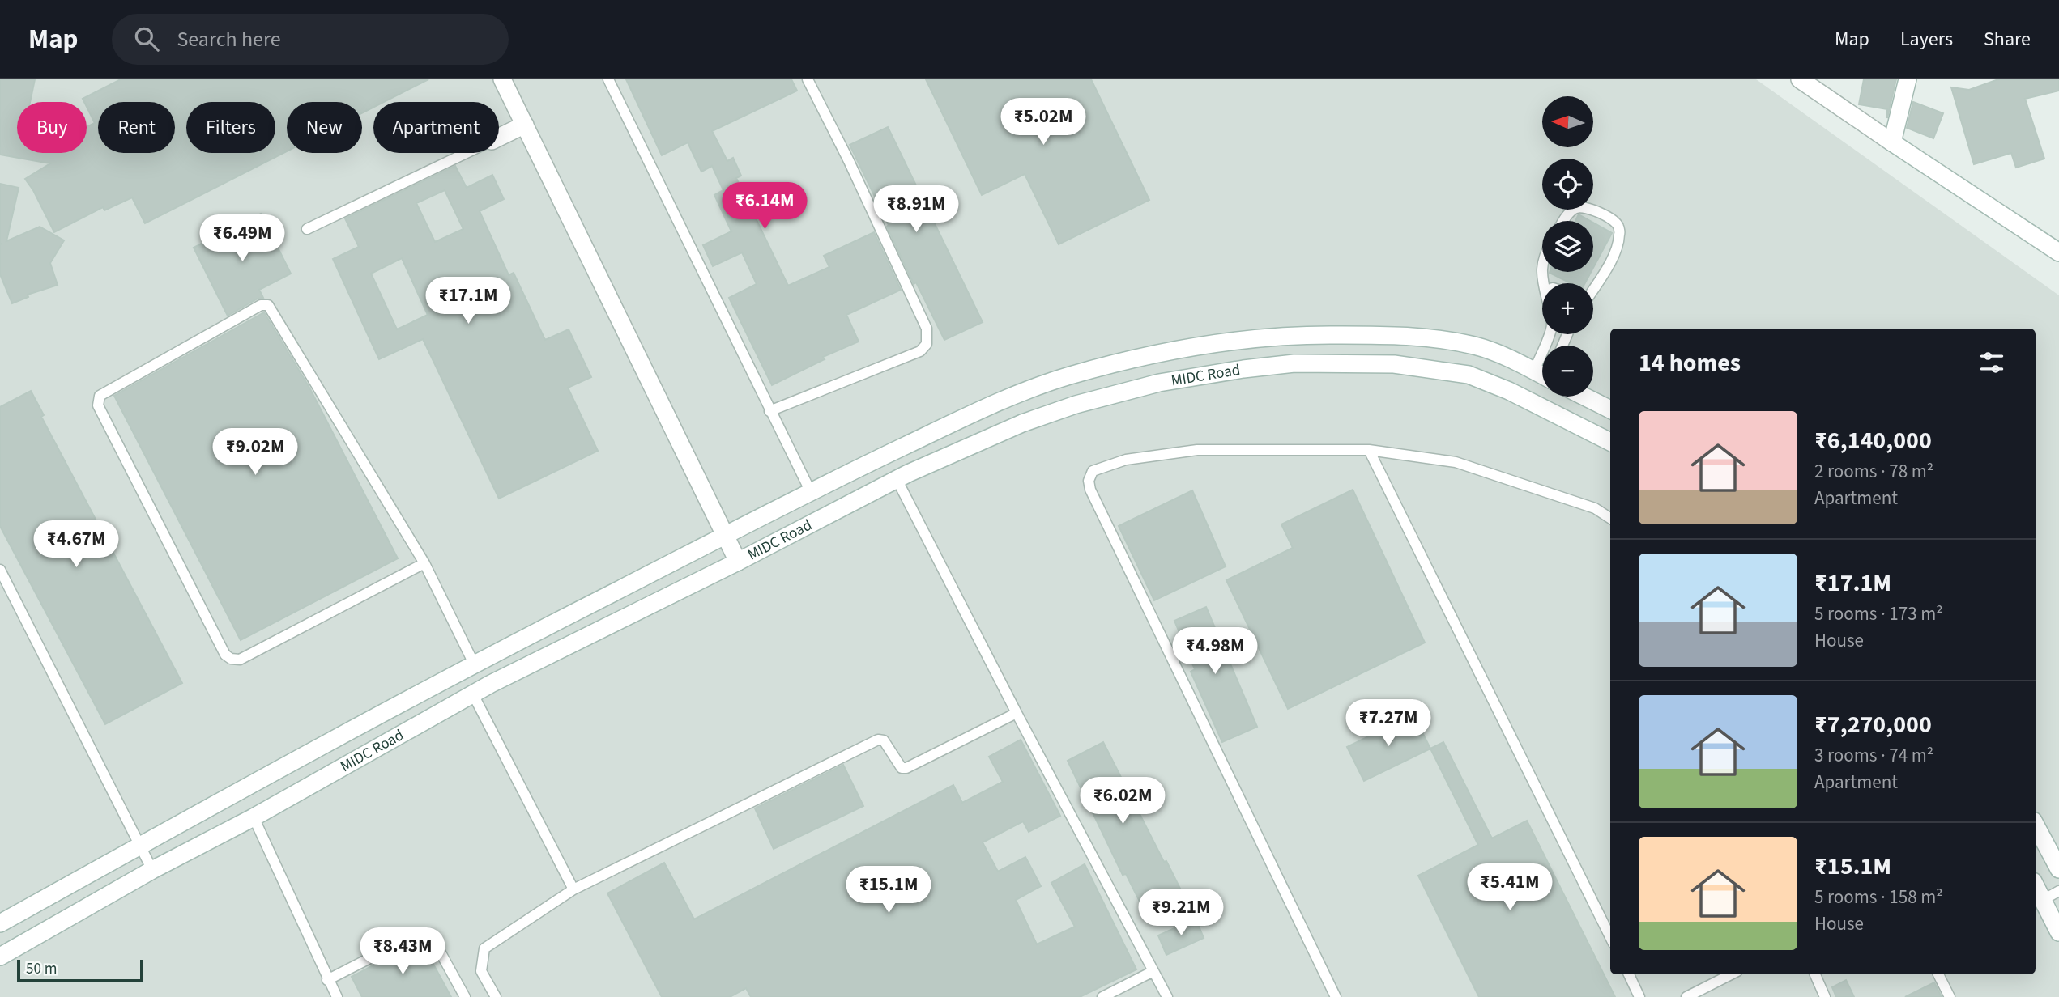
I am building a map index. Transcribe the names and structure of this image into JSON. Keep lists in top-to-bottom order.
{
  "streets": {
    "main road": ["MIDC Road"]
  },
  "scale_bar": "50 m",
  "north": "left",
  "page": {
    "header": "Map",
    "search": "Search here",
    "nav": ["Map", "Layers", "Share"],
    "map_buttons": ["+", "−"],
    "price": [
      "₹5.02M",
      "₹6.14M",
      "₹8.91M",
      "₹6.49M",
      "₹17.1M",
      "₹9.02M",
      "₹4.67M",
      "₹4.98M",
      "₹7.27M",
      "₹6.02M",
      "₹5.41M",
      "₹15.1M",
      "₹9.21M",
      "₹8.43M"
    ],
    "chip": [
      "Buy",
      "Rent",
      "Filters",
      "New",
      "Apartment"
    ],
    "heading": "14 homes",
    "list": [
      {
        "name": "₹6,140,000",
        "note": "2 rooms · 78 m² · Apartment"
      },
      {
        "name": "₹17.1M",
        "note": "5 rooms · 173 m² · House"
      },
      {
        "name": "₹7,270,000",
        "note": "3 rooms · 74 m² · Apartment"
      },
      {
        "name": "₹15.1M",
        "note": "5 rooms · 158 m² · House"
      }
    ],
    "scale": "50 m"
  }
}
